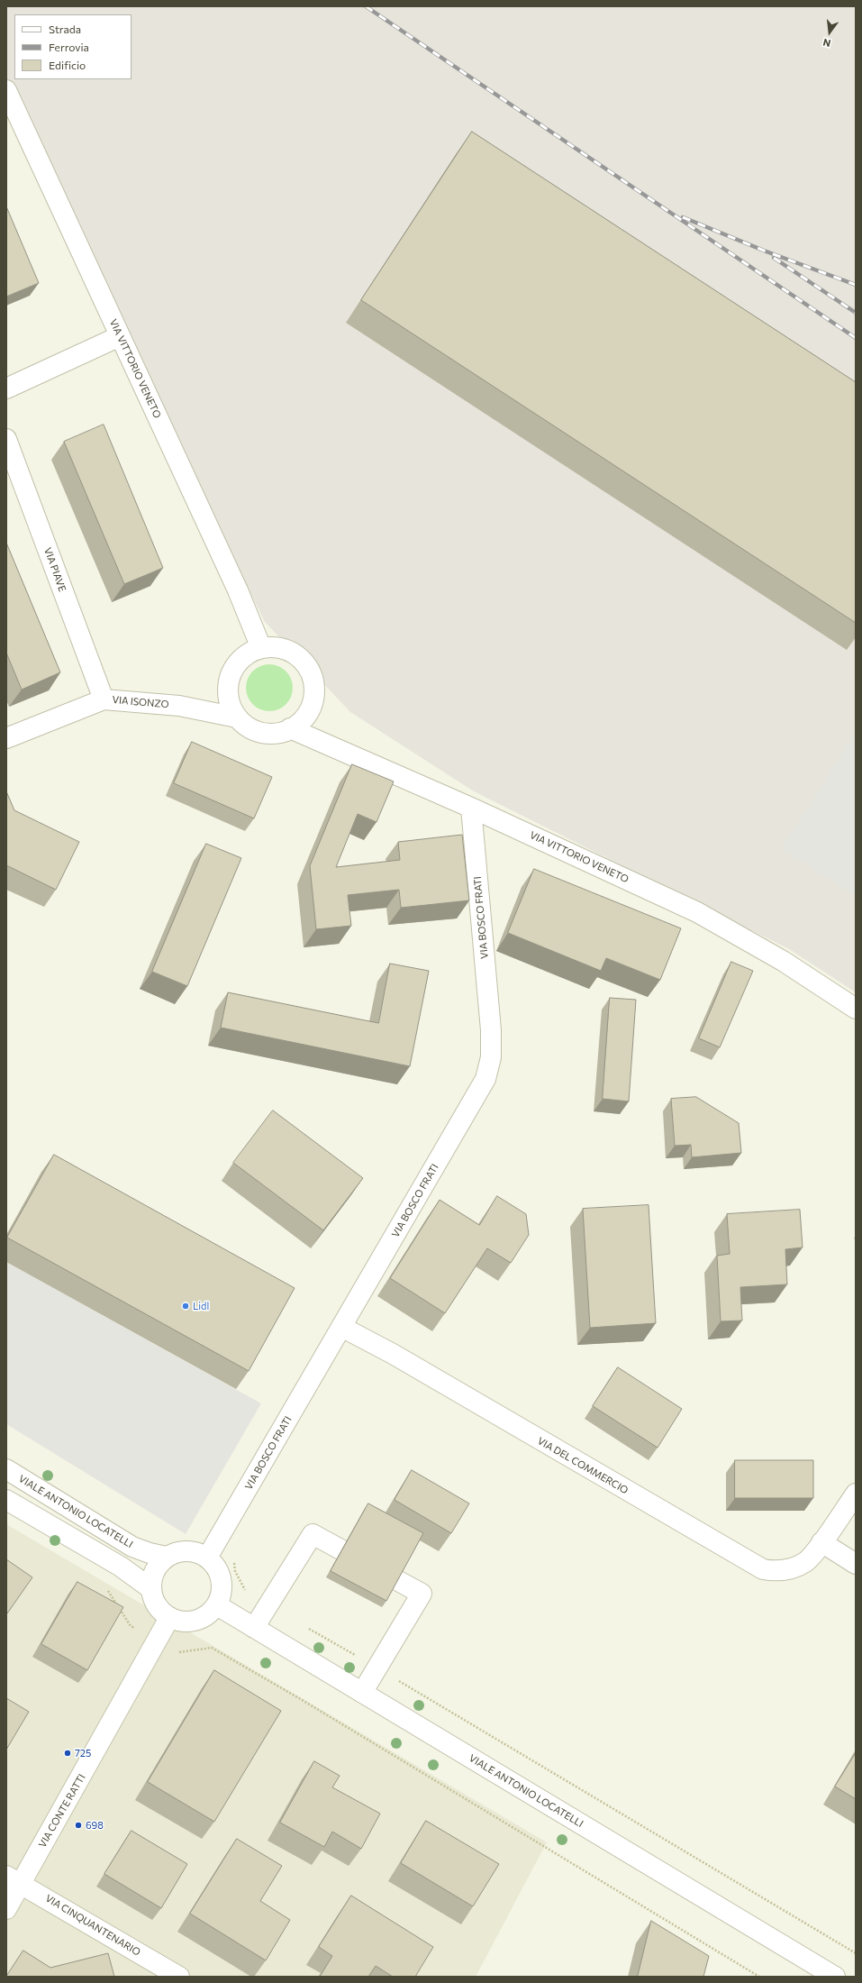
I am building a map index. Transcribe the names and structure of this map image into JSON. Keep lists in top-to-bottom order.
{
  "streets": {
    "street": [
      "VIA VITTORIO VENETO",
      "VIA PIAVE",
      "VIA ISONZO",
      "VIA BOSCO FRATI",
      "VIA DEL COMMERCIO",
      "VIALE ANTONIO LOCATELLI",
      "VIA CONTE RATTI",
      "VIA CINQUANTENARIO"
    ]
  },
  "crossings": [
    ["VIA VITTORIO VENETO", "VIA ISONZO"],
    ["VIA VITTORIO VENETO", "VIA BOSCO FRATI"],
    ["VIA PIAVE", "VIA ISONZO"],
    ["VIA BOSCO FRATI", "VIA DEL COMMERCIO"],
    ["VIA BOSCO FRATI", "VIALE ANTONIO LOCATELLI"],
    ["VIA BOSCO FRATI", "VIA CONTE RATTI"],
    ["VIALE ANTONIO LOCATELLI", "VIA CONTE RATTI"],
    ["VIA CONTE RATTI", "VIA CINQUANTENARIO"]
  ],
  "places": ["Lidl", "725", "698"],
  "legend": ["Strada", "Ferrovia", "Edificio"],
  "north": "bottom"
}
